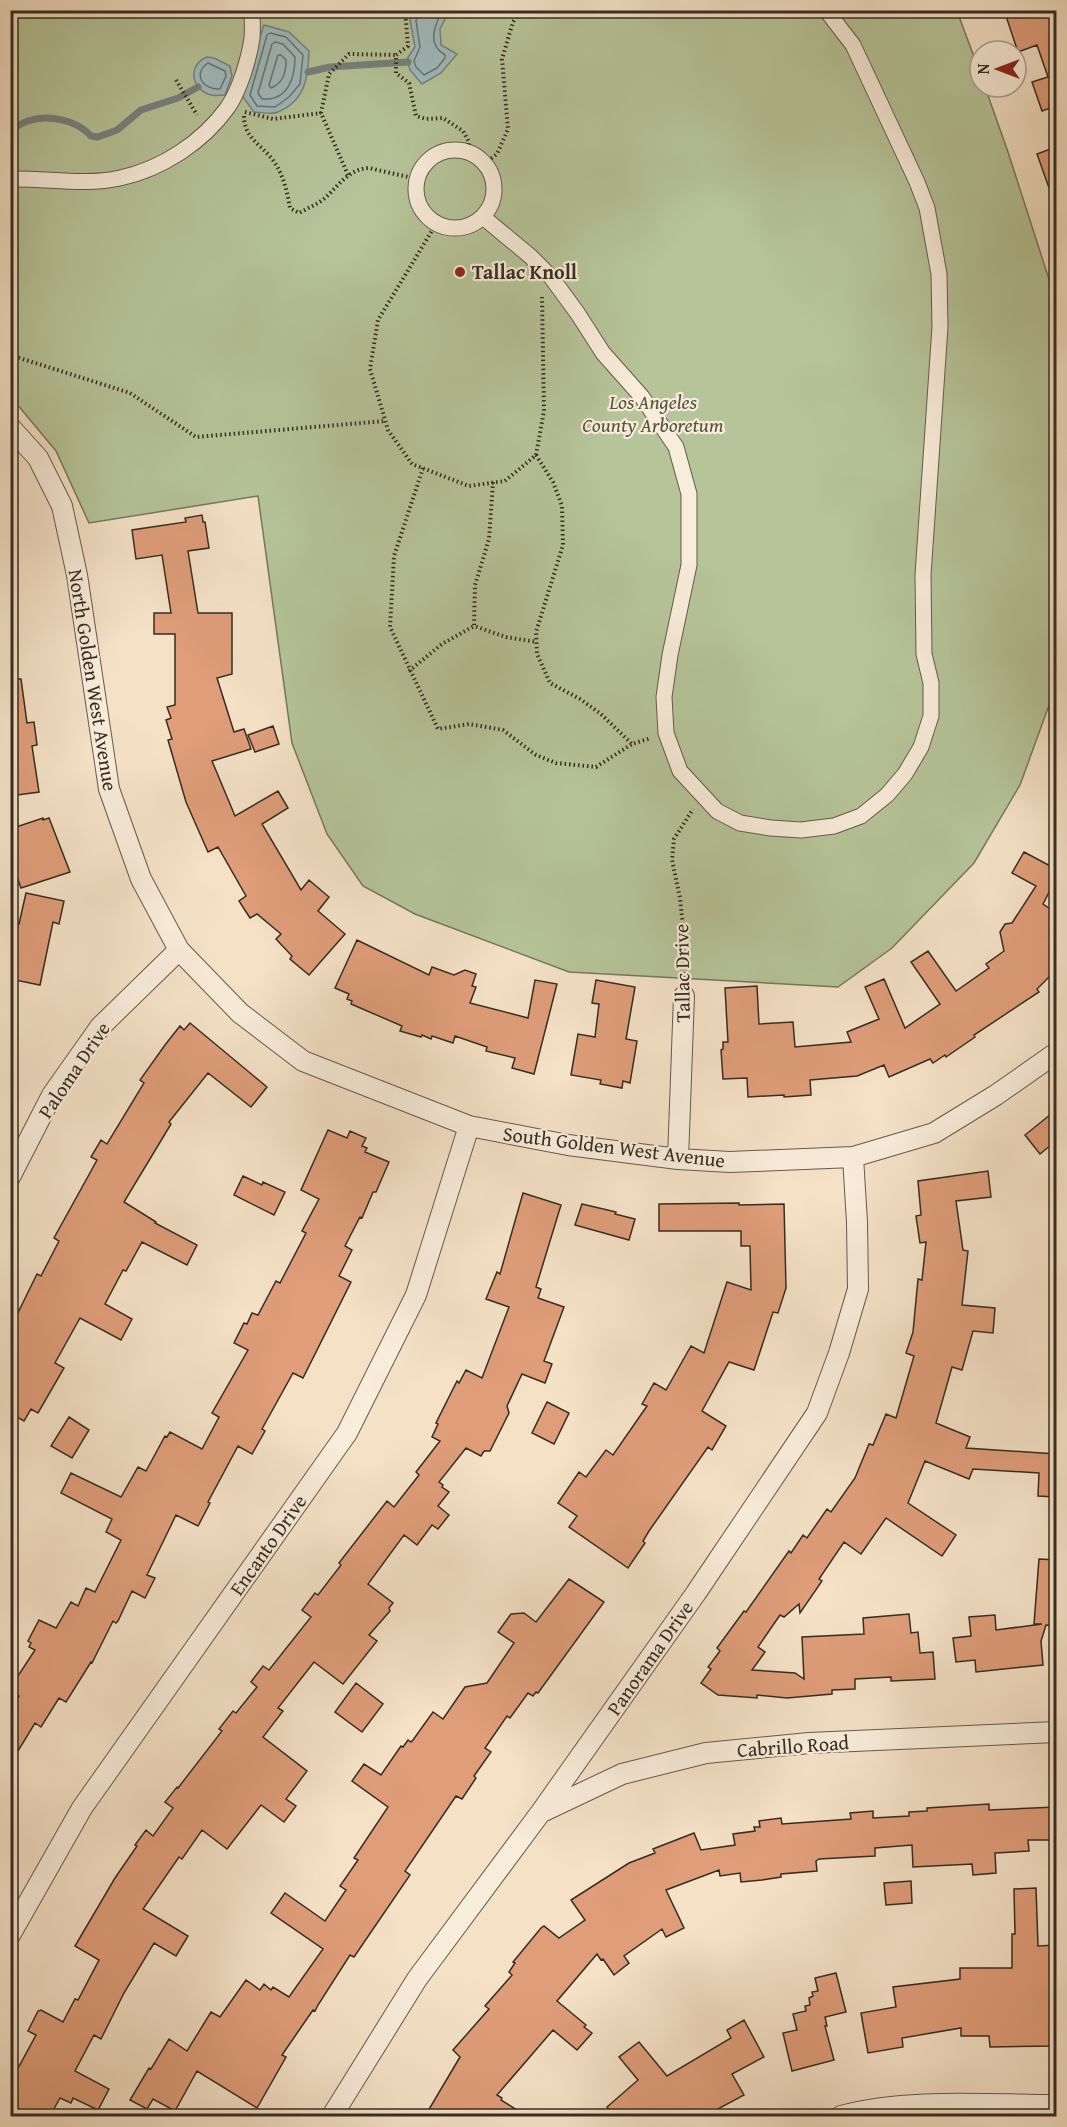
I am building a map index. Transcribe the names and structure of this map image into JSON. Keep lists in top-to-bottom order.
{
  "streets": {
    "street": [
      "North Golden West Avenue",
      "Tallac Drive",
      "Paloma Drive",
      "South Golden West Avenue",
      "Encanto Drive",
      "Panorama Drive",
      "Cabrillo Road"
    ]
  },
  "crossings": [
    ["North Golden West Avenue", "Paloma Drive"],
    ["North Golden West Avenue", "South Golden West Avenue"],
    ["North Golden West Avenue", "Encanto Drive"],
    ["Tallac Drive", "South Golden West Avenue"],
    ["South Golden West Avenue", "Encanto Drive"],
    ["South Golden West Avenue", "Panorama Drive"],
    ["Panorama Drive", "Cabrillo Road"]
  ],
  "parks": ["Los Angeles County Arboretum"],
  "places": ["Tallac Knoll"],
  "north": "left"
}
